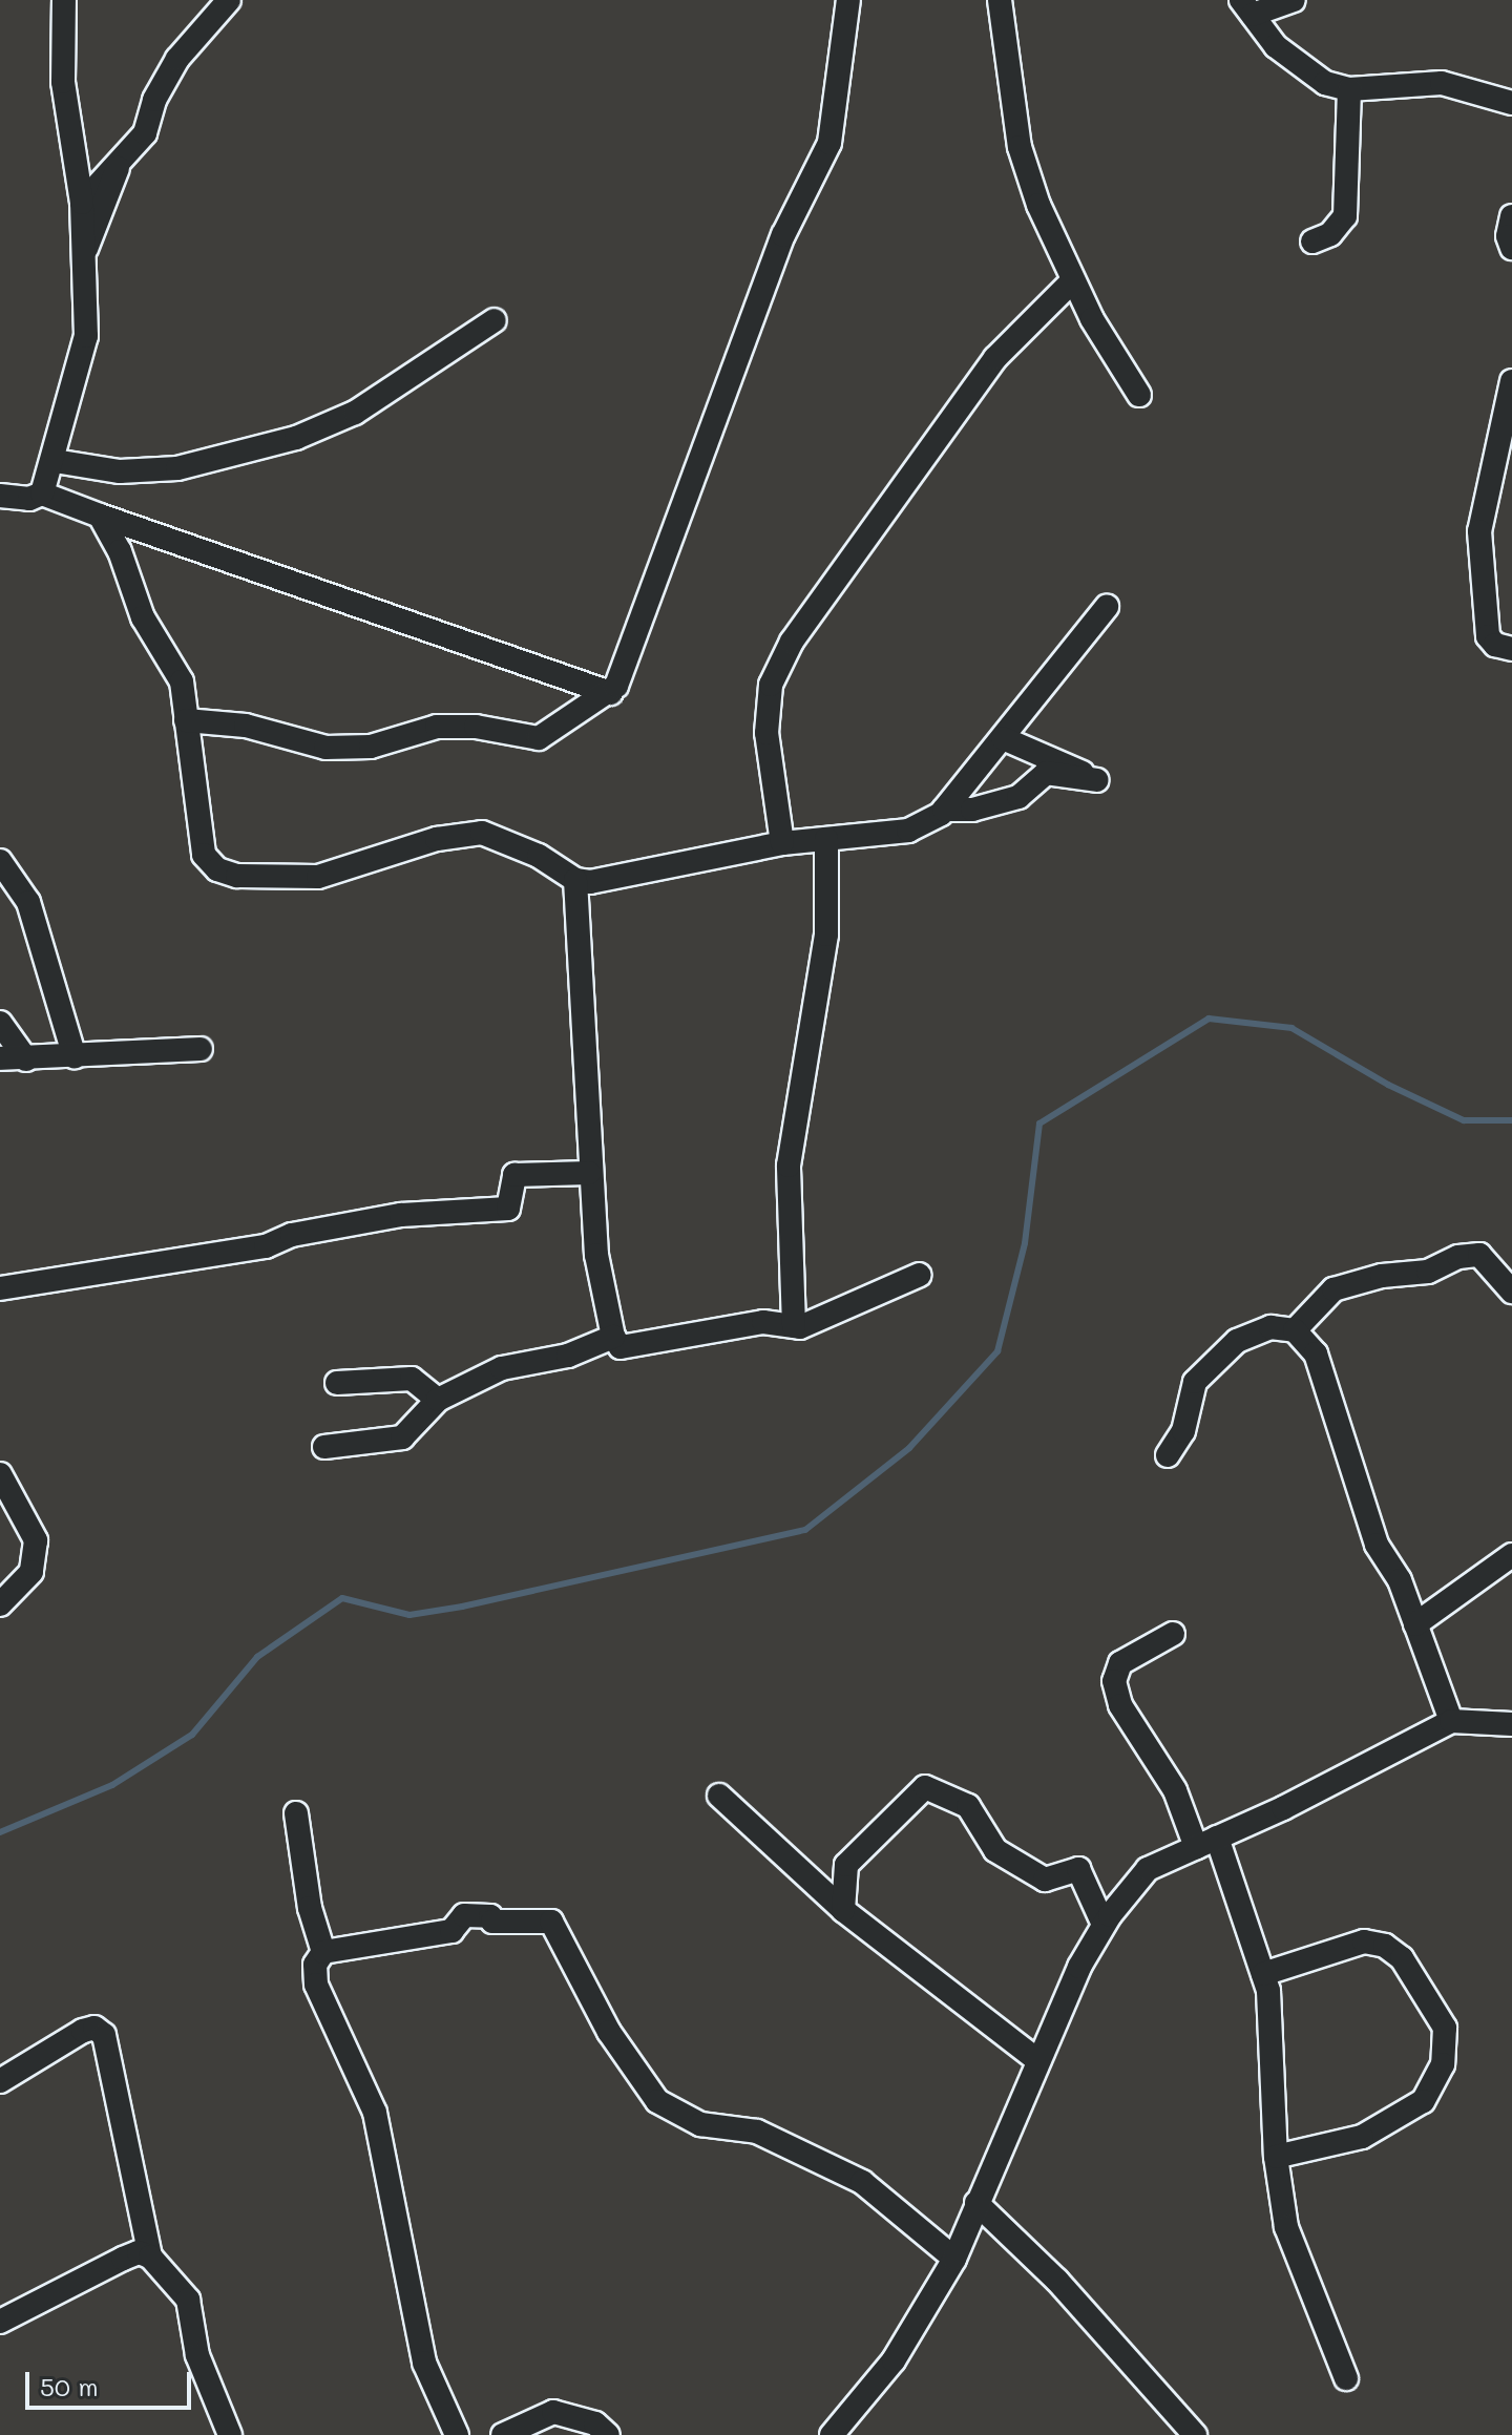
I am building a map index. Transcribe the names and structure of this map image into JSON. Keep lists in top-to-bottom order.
{
  "scale_bar": "50 m"
}
